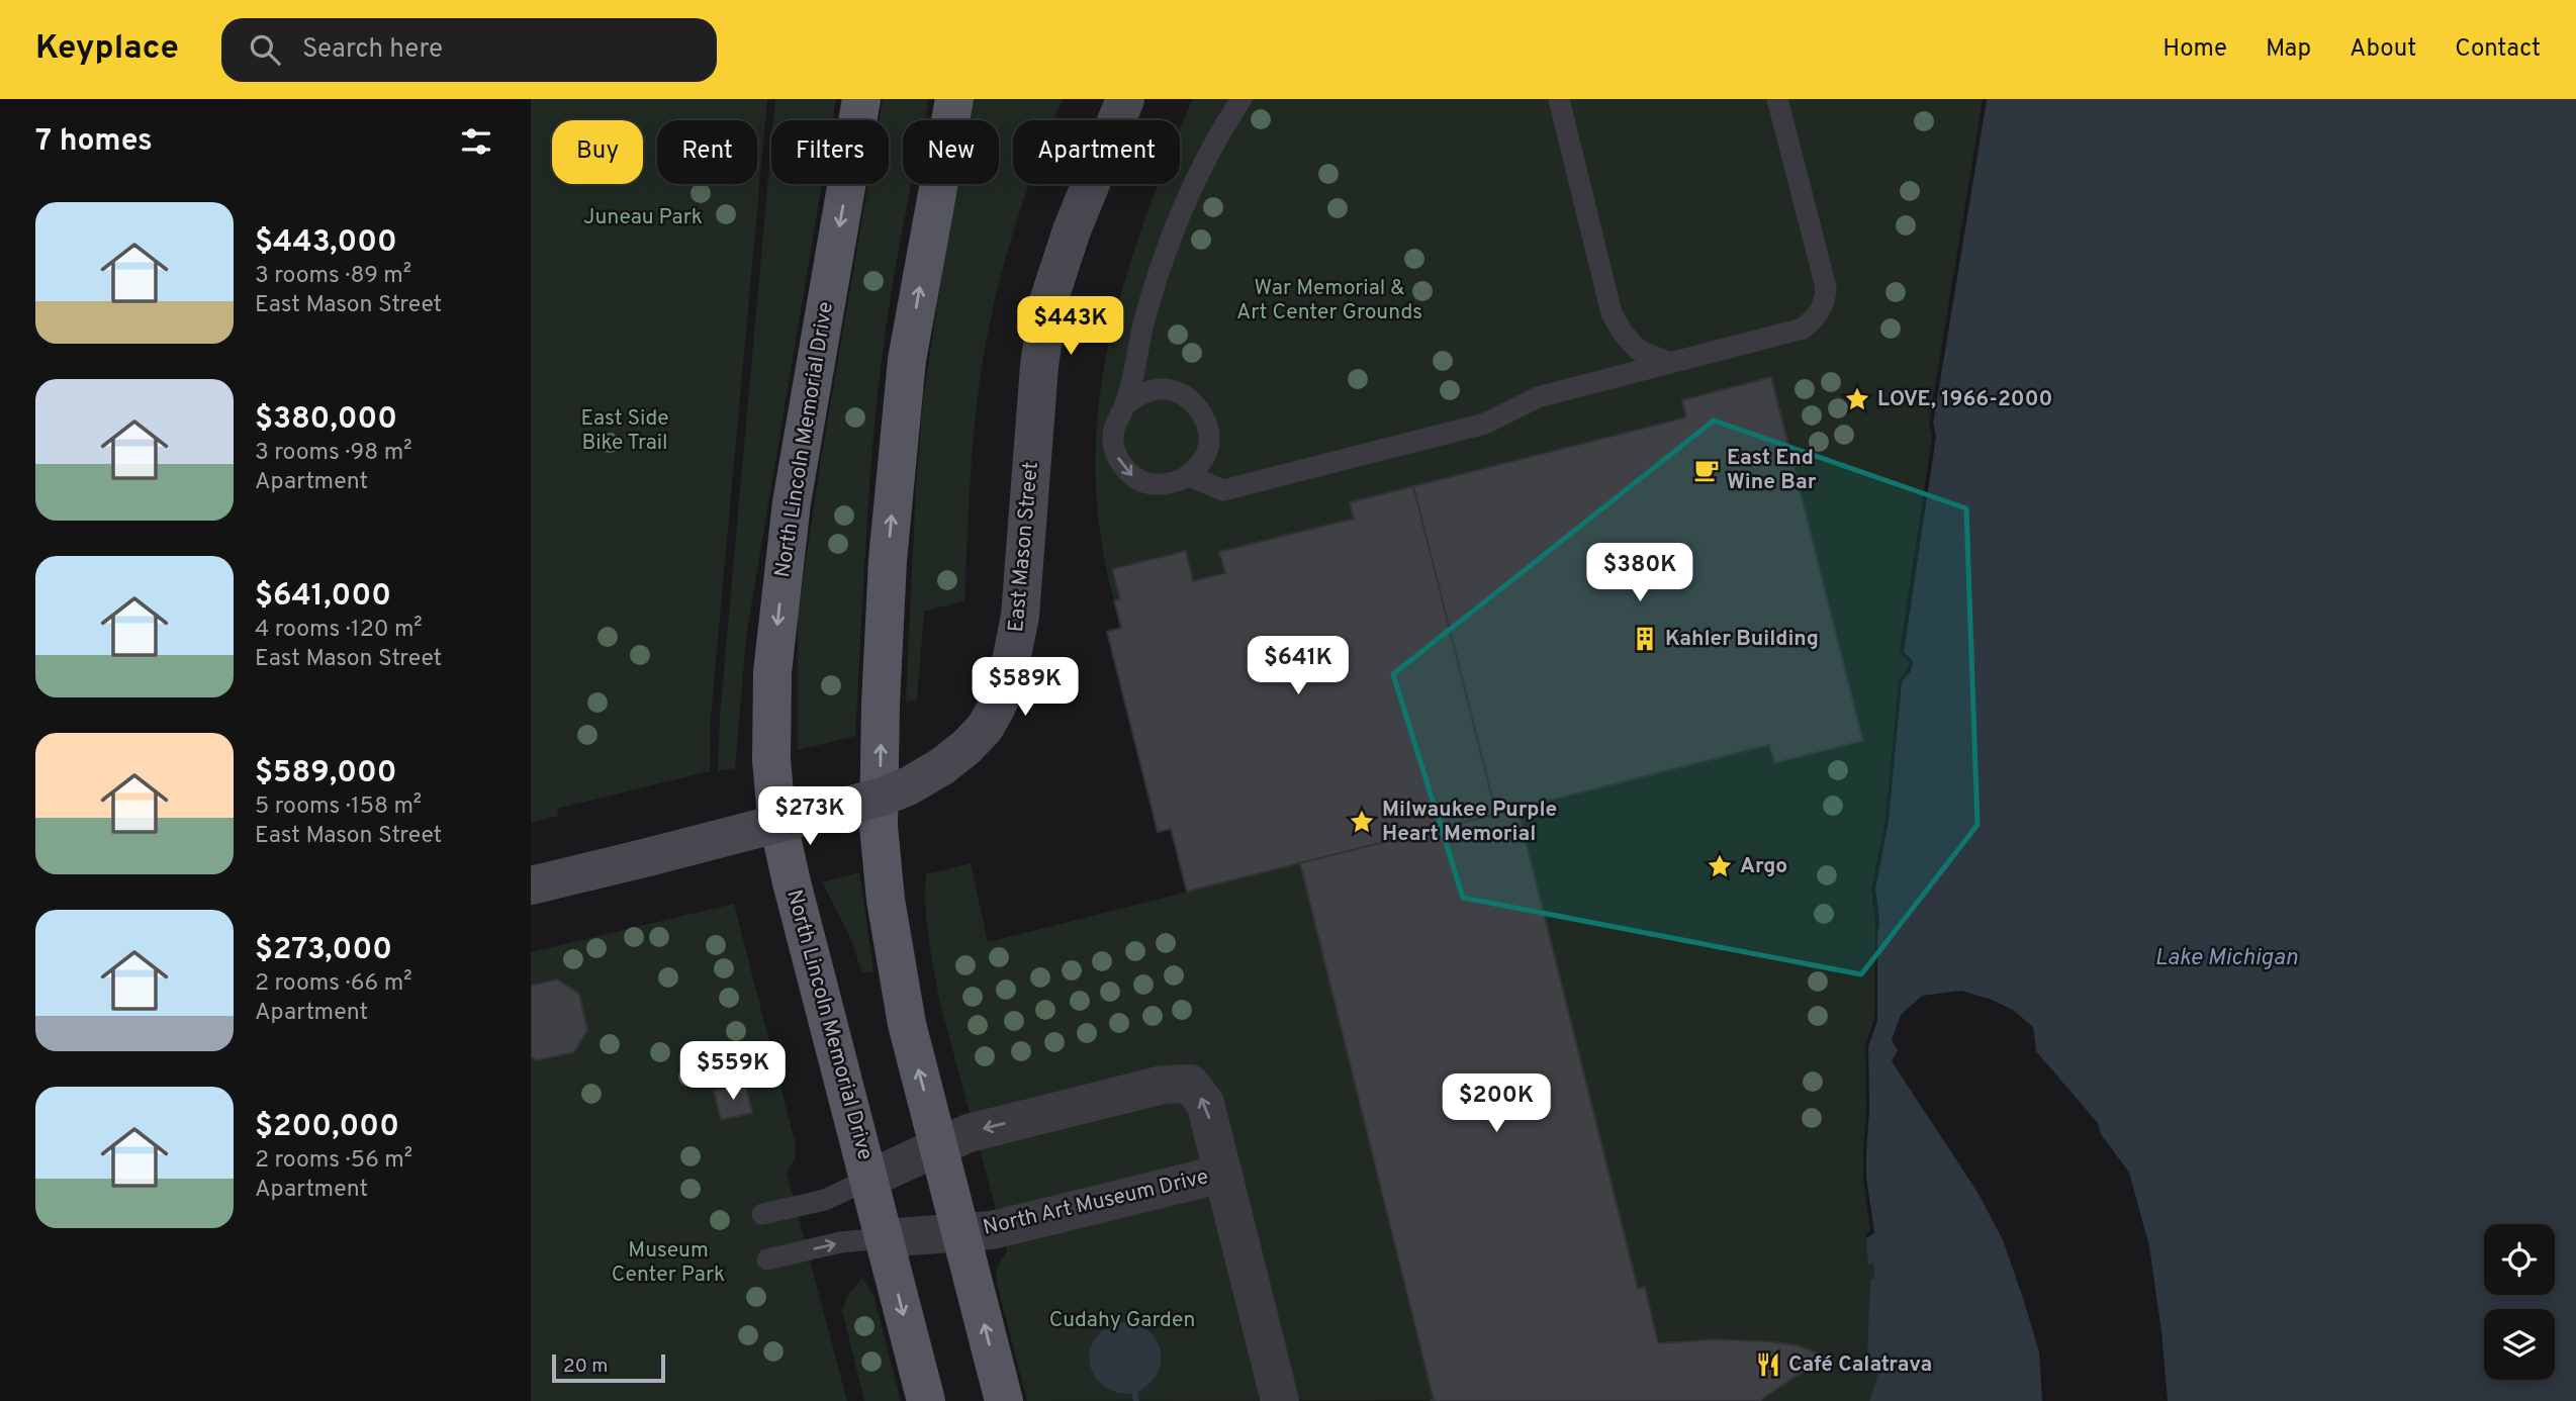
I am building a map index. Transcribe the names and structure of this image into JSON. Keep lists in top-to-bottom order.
{
  "streets": {
    "main road": ["North Lincoln Memorial Drive"],
    "street": ["East Mason Street", "North Art Museum Drive"]
  },
  "crossings": [
    ["North Lincoln Memorial Drive", "North Art Museum Drive"]
  ],
  "water": ["Lake Michigan"],
  "parks": [
    "Juneau Park",
    "War Memorial & Art Center Grounds",
    "East Side Bike Trail",
    "Museum Center Park",
    "Cudahy Garden"
  ],
  "places": {
    "place": ["LOVE, 1966-2000", "Milwaukee Purple Heart Memorial", "Argo"],
    "cafe": ["East End Wine Bar"],
    "building": ["Kahler Building"],
    "restaurant": ["Café Calatrava"]
  },
  "scale_bar": "20 m",
  "page": {
    "header": "Keyplace",
    "search": "Search here",
    "nav": [
      "Home",
      "Map",
      "About",
      "Contact"
    ],
    "heading": "7 homes",
    "chip": [
      "Buy",
      "Rent",
      "Filters",
      "New",
      "Apartment"
    ],
    "list": [
      {
        "name": "$443,000",
        "note": "3 rooms · 89 m² · East Mason Street"
      },
      {
        "name": "$380,000",
        "note": "3 rooms · 98 m² · Apartment"
      },
      {
        "name": "$641,000",
        "note": "4 rooms · 120 m² · East Mason Street"
      },
      {
        "name": "$589,000",
        "note": "5 rooms · 158 m² · East Mason Street"
      },
      {
        "name": "$273,000",
        "note": "2 rooms · 66 m² · Apartment"
      },
      {
        "name": "$200,000",
        "note": "2 rooms · 56 m² · Apartment"
      }
    ],
    "price": [
      "$443K",
      "$380K",
      "$641K",
      "$589K",
      "$273K",
      "$559K",
      "$200K"
    ],
    "scale": "20 m"
  }
}
